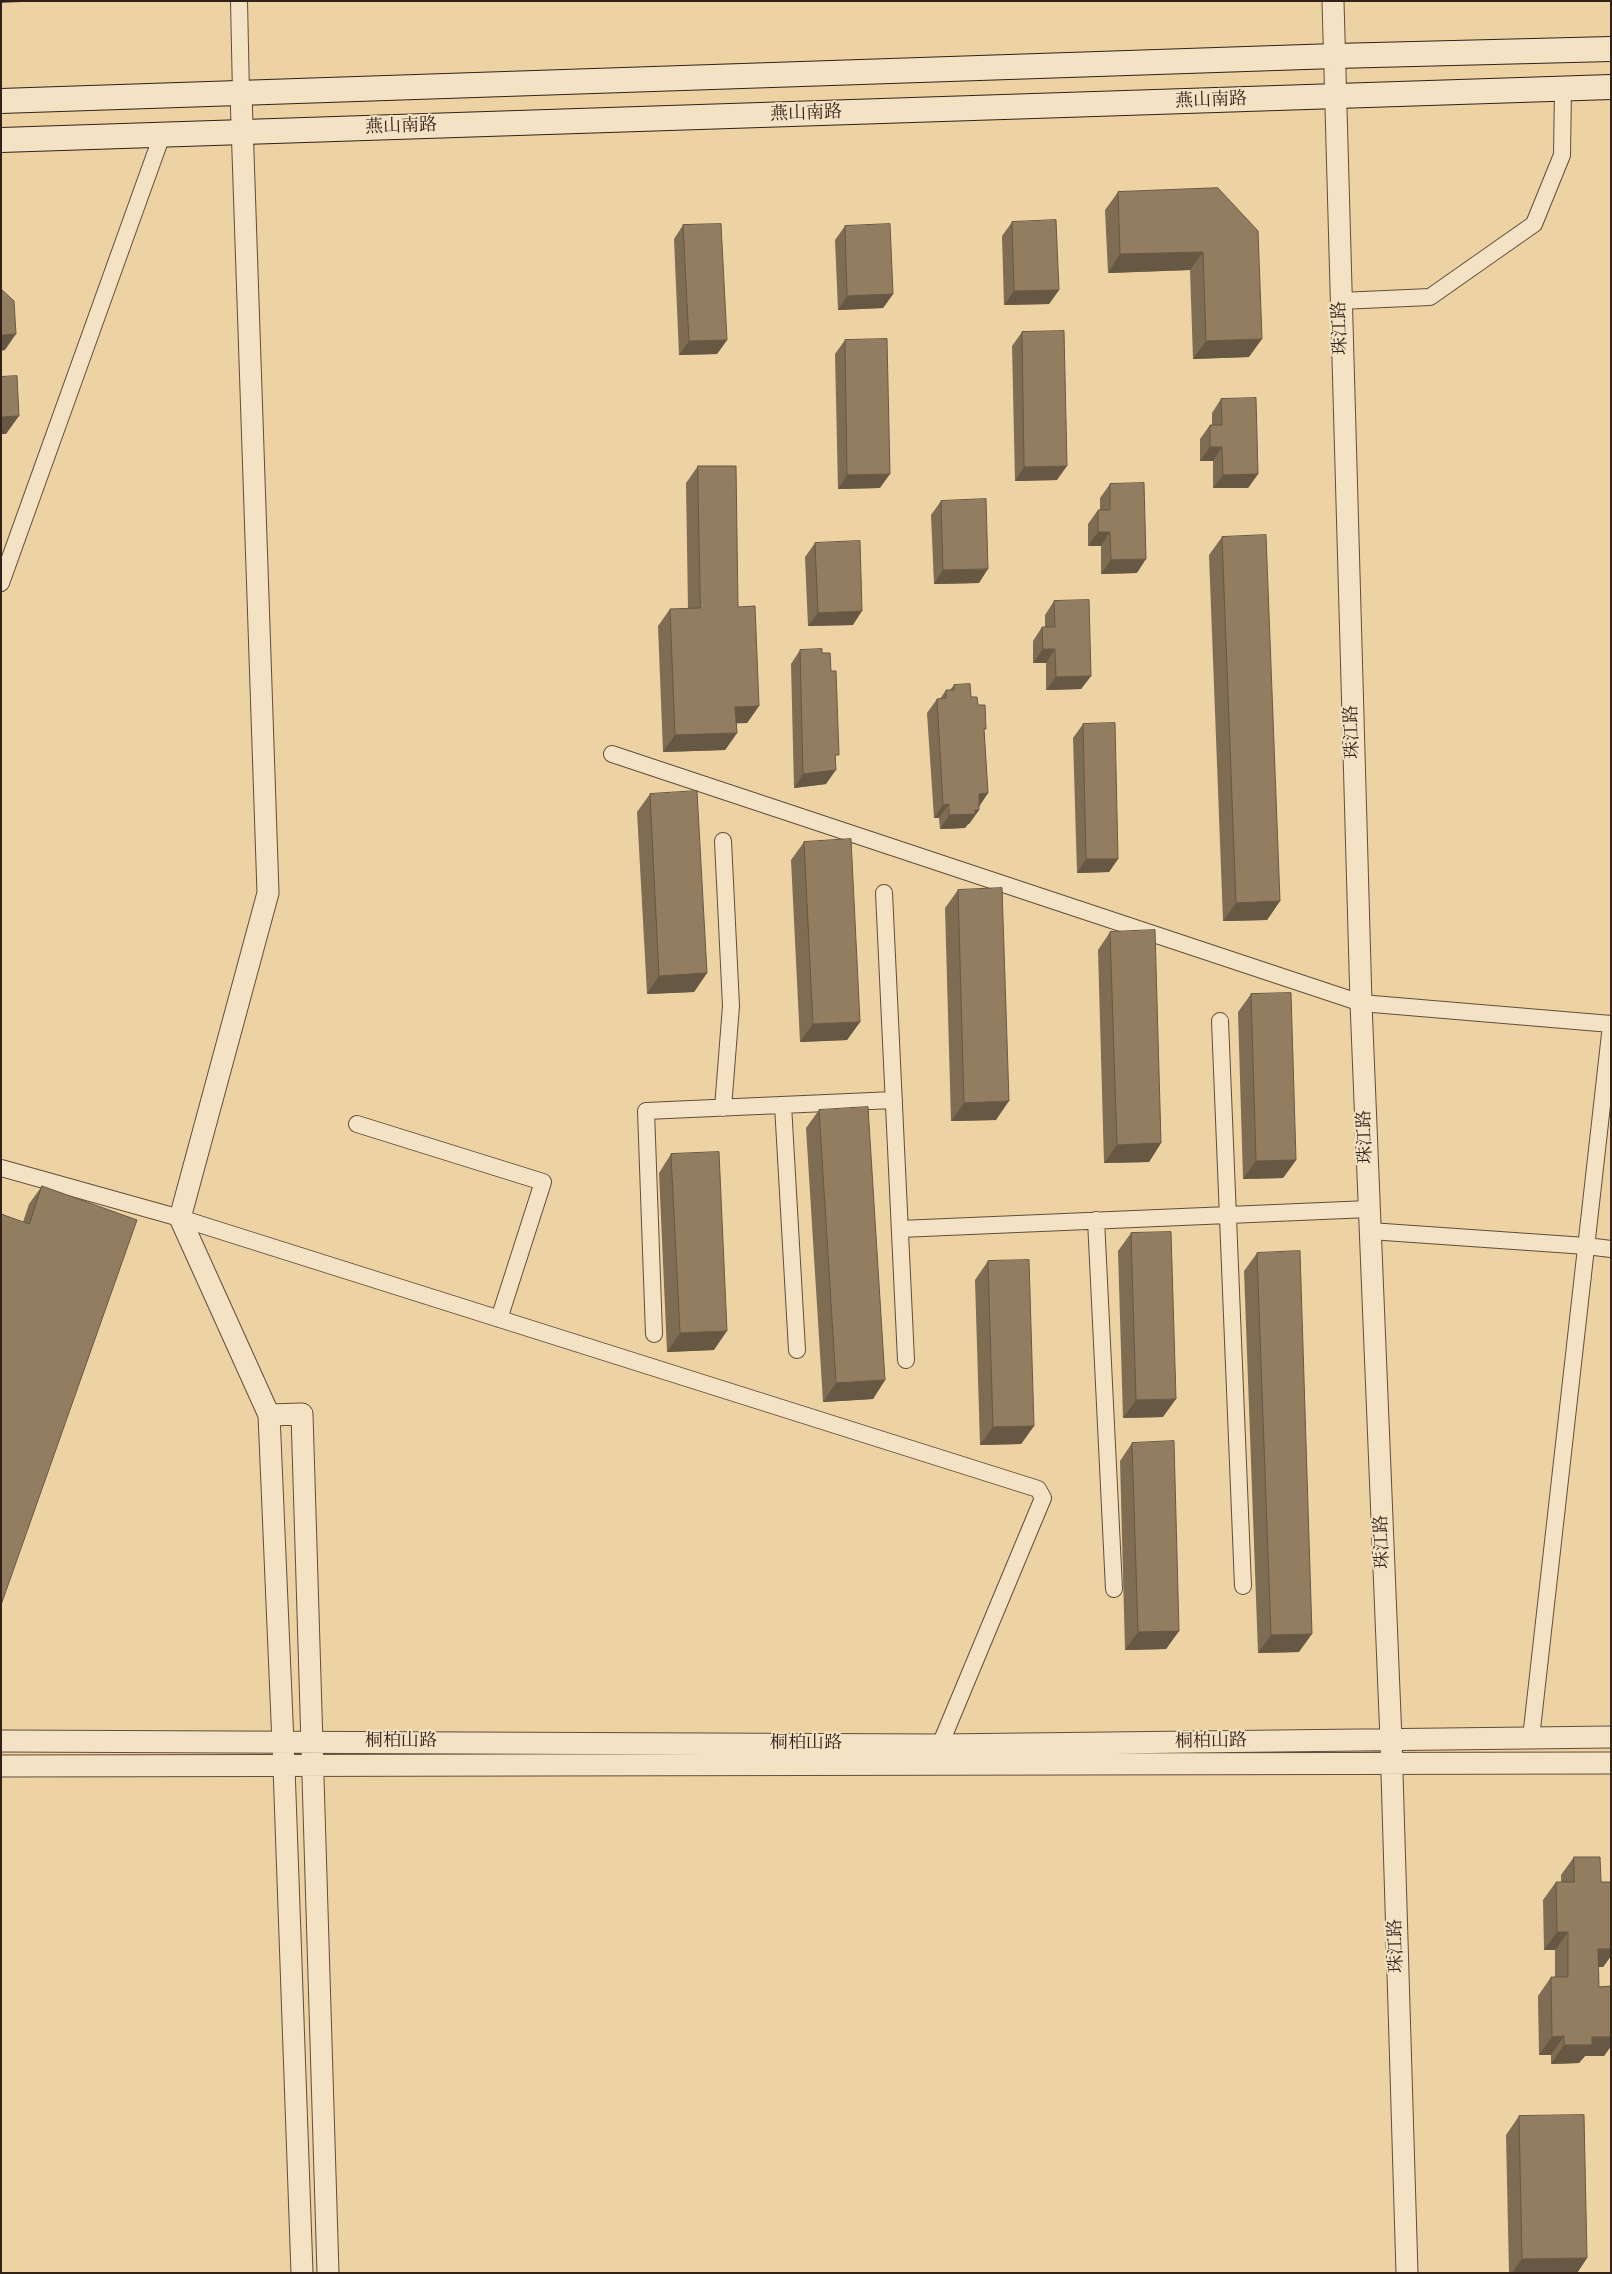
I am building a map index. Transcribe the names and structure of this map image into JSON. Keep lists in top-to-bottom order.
{
  "streets": {
    "main road": ["燕山南路"],
    "street": ["珠江路", "桐柏山路"]
  },
  "crossings": [
    ["燕山南路", "珠江路"],
    ["珠江路", "桐柏山路"]
  ]
}
